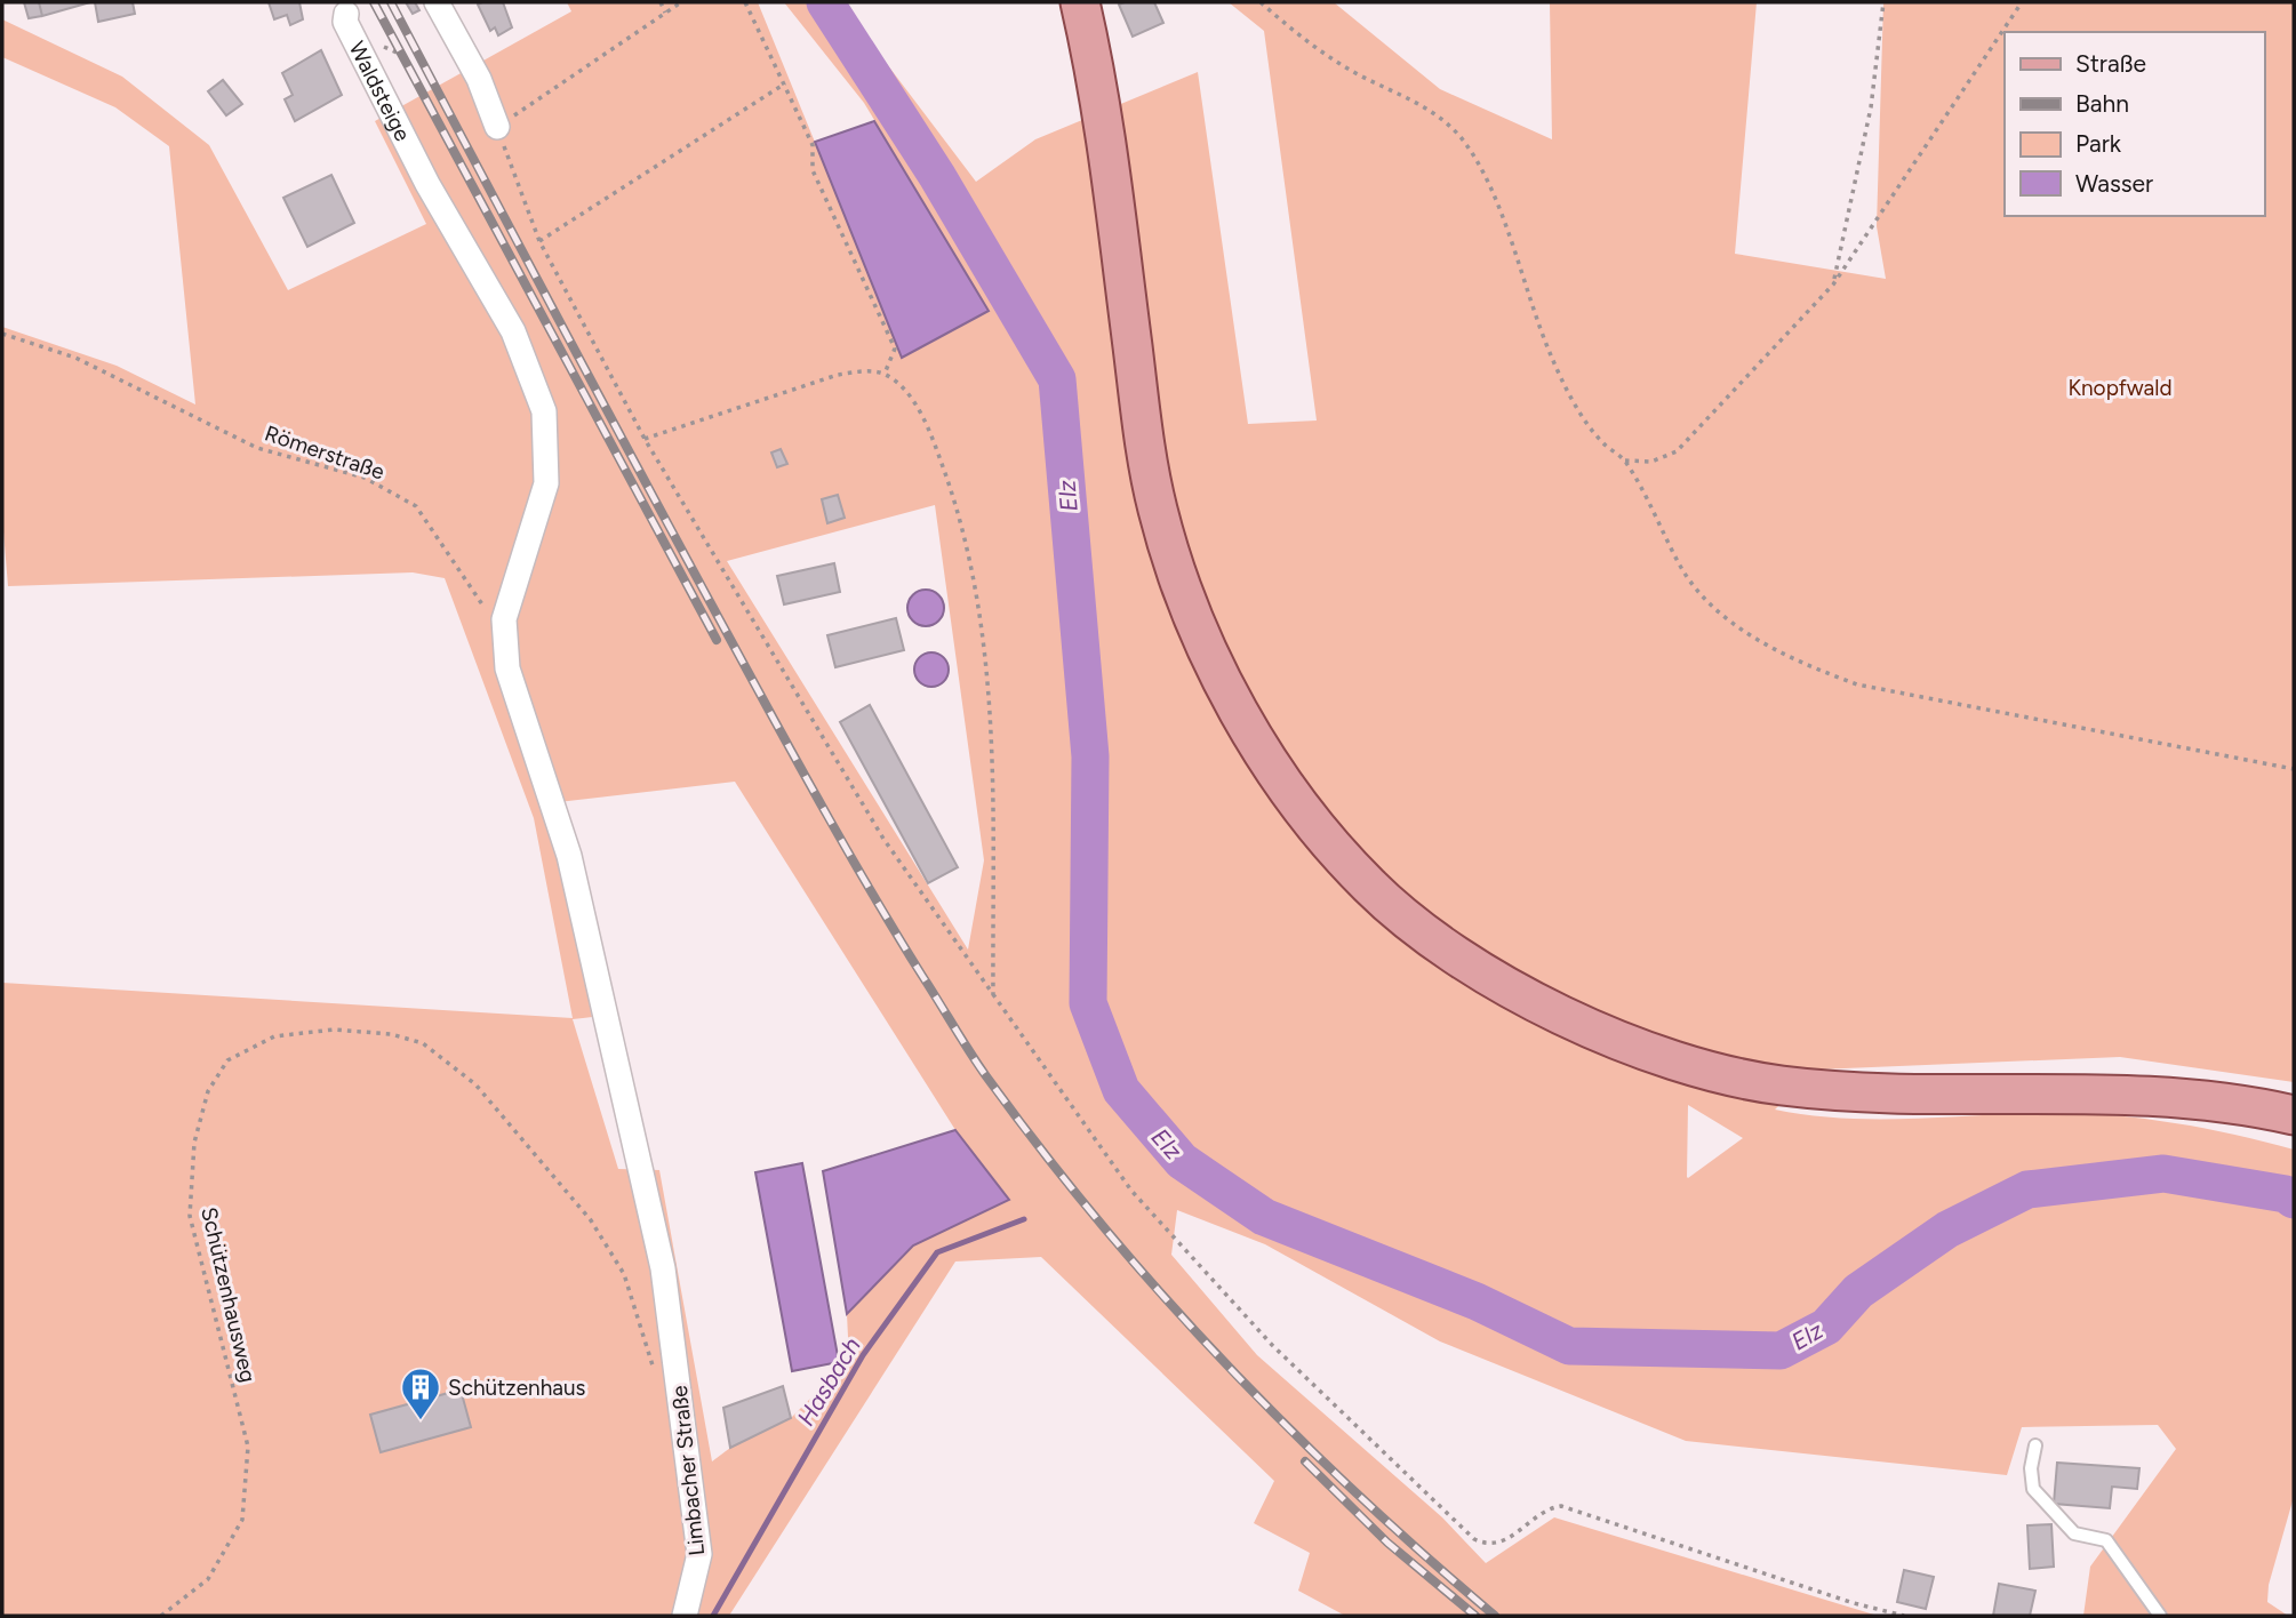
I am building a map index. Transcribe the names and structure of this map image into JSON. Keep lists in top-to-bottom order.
{
  "streets": {
    "street": ["Waldsteige", "Limbacher Straße"],
    "path": ["Römerstraße", "Schützenhausweg"]
  },
  "crossings": [
    ["Waldsteige", "Römerstraße"],
    ["Waldsteige", "Limbacher Straße"],
    ["Römerstraße", "Limbacher Straße"],
    ["Schützenhausweg", "Limbacher Straße"]
  ],
  "water": ["Elz", "Hasbach"],
  "parks": ["Knopfwald"],
  "places": {
    "building": ["Schützenhaus"]
  },
  "legend": [
    "Straße",
    "Bahn",
    "Park",
    "Wasser"
  ]
}
